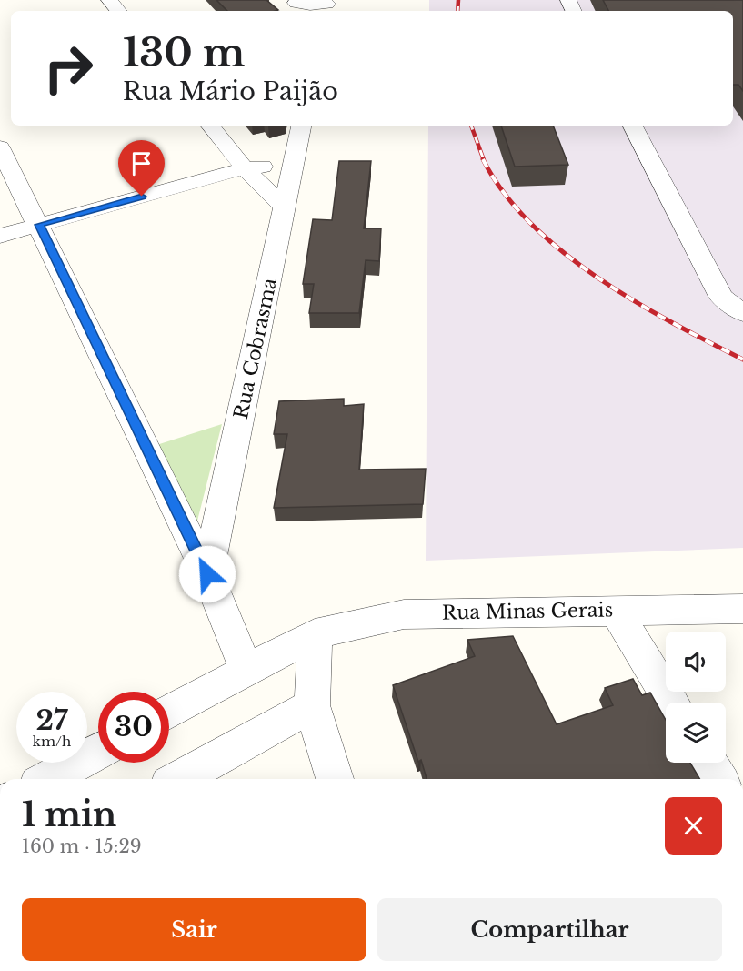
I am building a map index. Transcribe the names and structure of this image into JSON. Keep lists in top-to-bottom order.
{
  "streets": {
    "street": ["Rua Cobrasma", "Rua Minas Gerais"]
  },
  "page": {
    "turn": ["130 m", "Rua Mário Paijão"],
    "speed": "27 km/h",
    "limit": "30",
    "heading": ["1 min", "160 m · 15:29"],
    "buttons": ["Sair", "Compartilhar"]
  }
}
